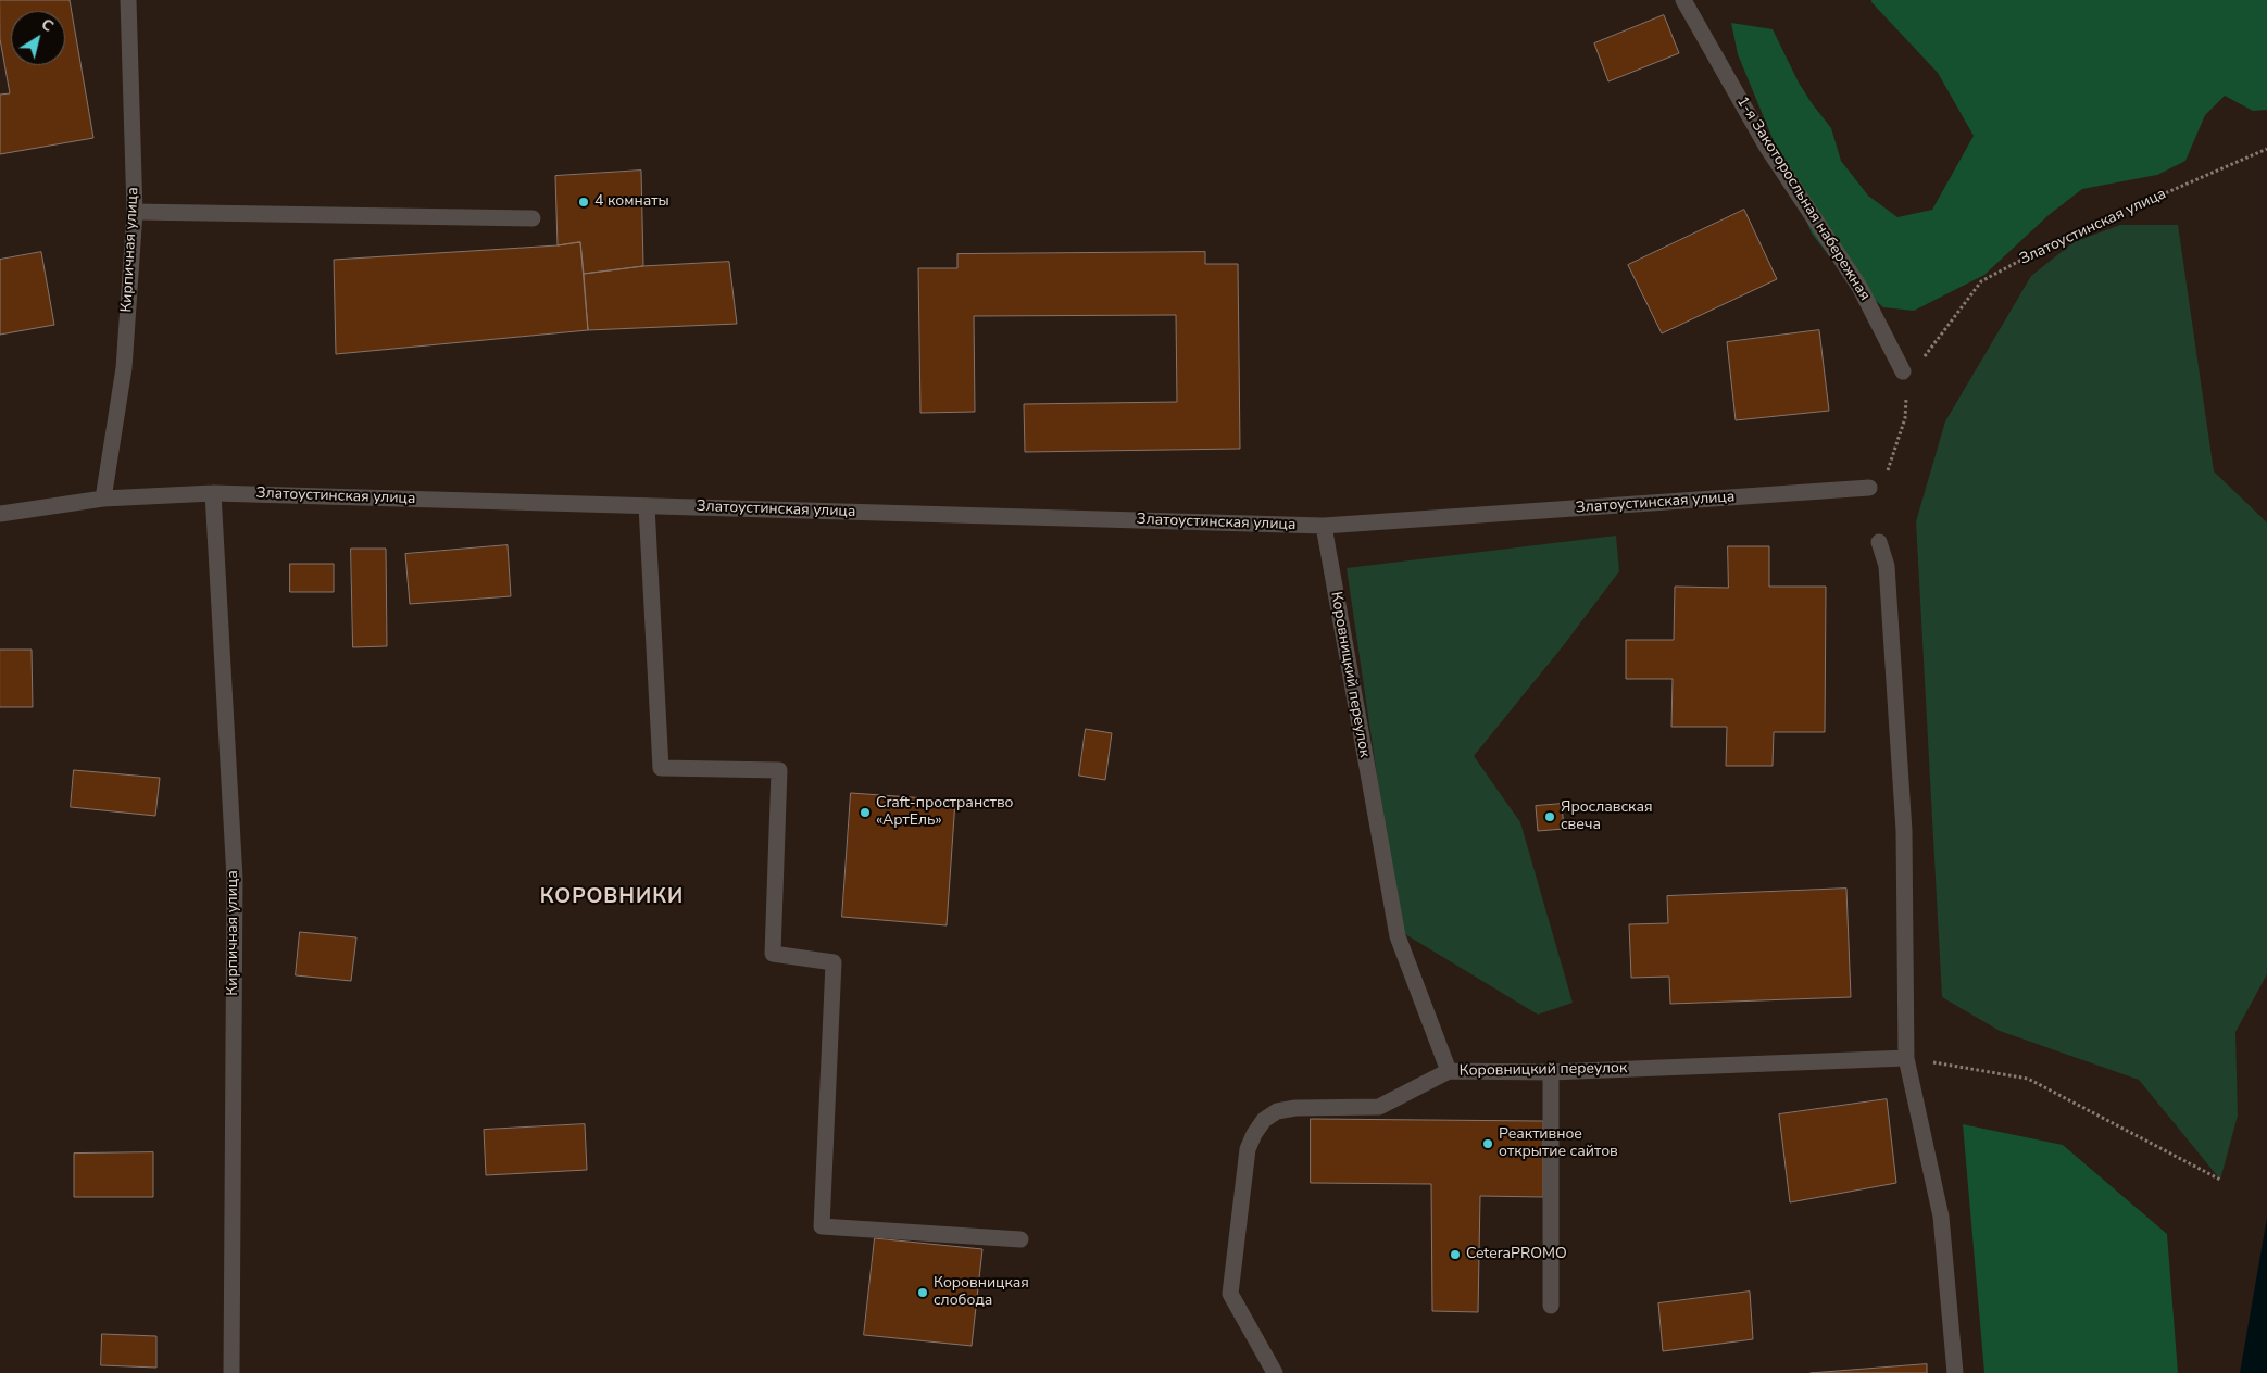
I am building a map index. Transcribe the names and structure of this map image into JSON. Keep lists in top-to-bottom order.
{
  "streets": {
    "street": [
      "1-я Закоторосльная набережная",
      "Златоустинская улица",
      "Кирпичная улица",
      "Коровницкий переулок"
    ]
  },
  "crossings": [
    ["1-я Закоторосльная набережная", "Златоустинская улица"],
    ["Златоустинская улица", "Кирпичная улица"],
    ["Златоустинская улица", "Коровницкий переулок"]
  ],
  "districts": ["КОРОВНИКИ"],
  "places": [
    "4 комнаты",
    "Craft-пространство «АртЕль»",
    "Ярославская свеча",
    "Реактивное открытие сайтов",
    "CeteraPROMO",
    "Коровницкая слобода"
  ],
  "north": "top right"
}
